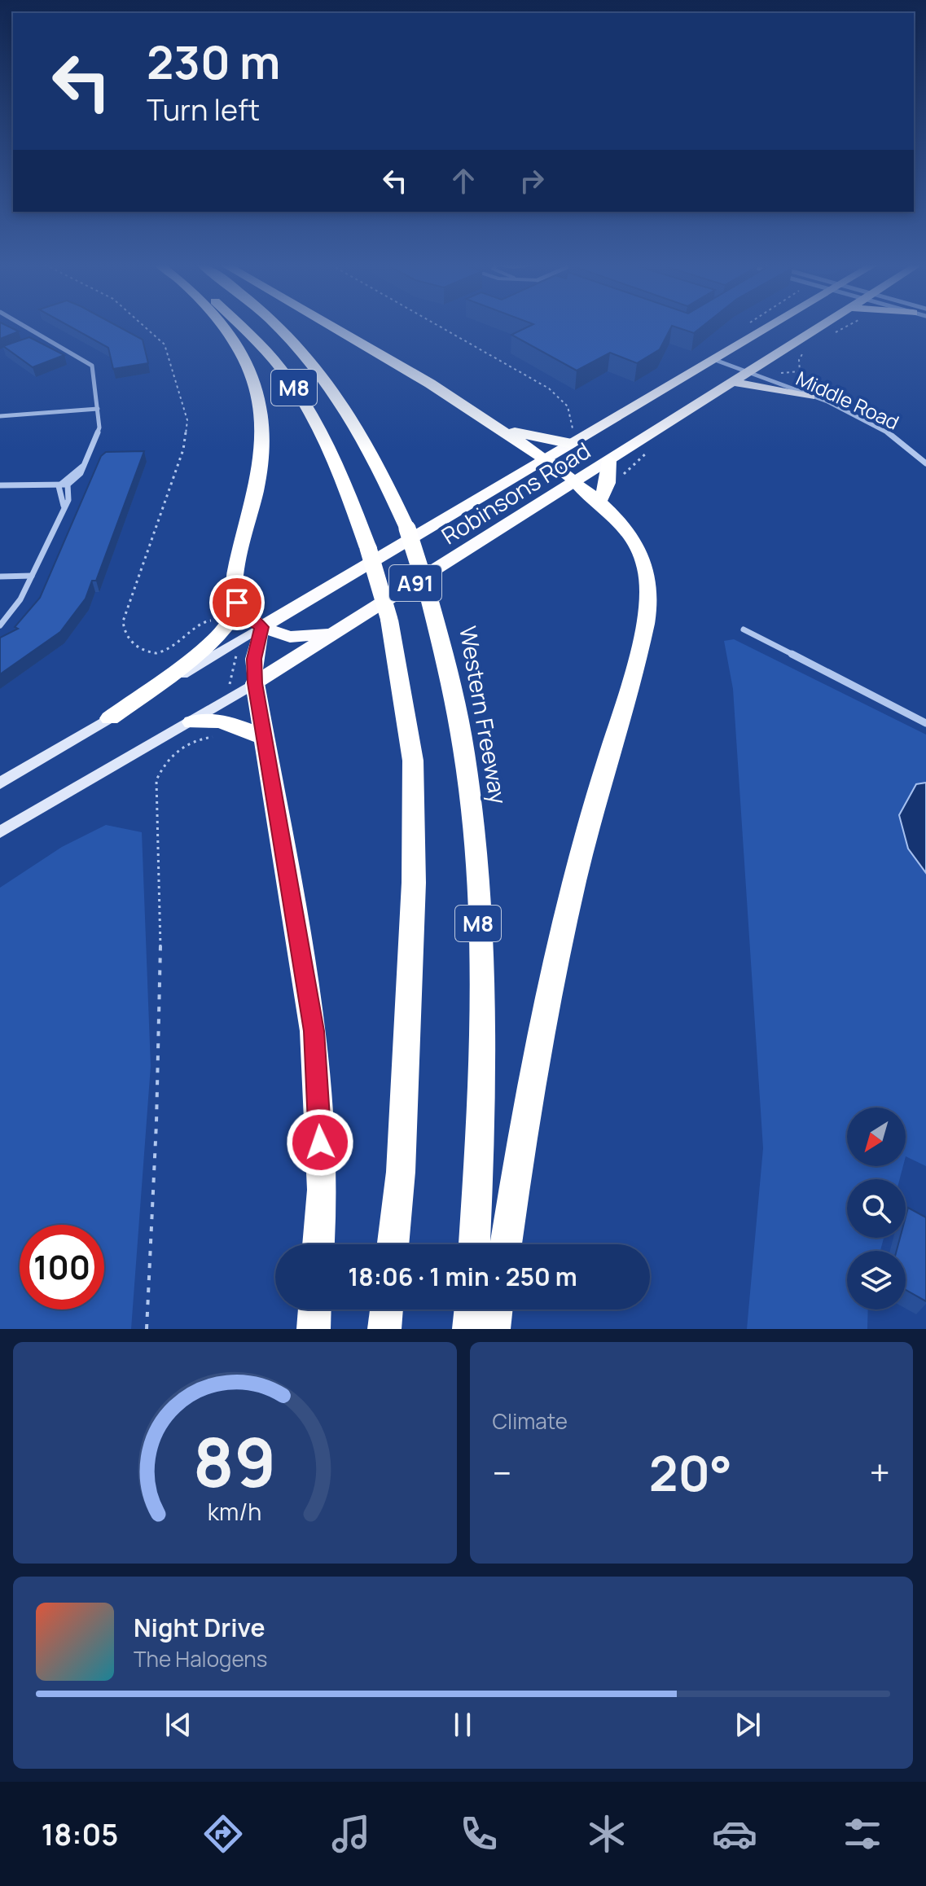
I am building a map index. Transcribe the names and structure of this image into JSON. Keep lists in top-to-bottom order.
{
  "streets": {
    "highway": [
      "M8",
      "Robinsons Road",
      "A91",
      "Western Freeway"
    ],
    "street": ["Middle Road"]
  },
  "crossings": [
    ["Middle Road", "Robinsons Road"]
  ],
  "north": "bottom left",
  "page": {
    "turn": ["230 m", "Turn left"],
    "limit": "100",
    "trip": "18:06 · 1 min · 250 m",
    "tile": "Climate",
    "heat": ["−", "20°", "+"],
    "song": ["Night Drive", "The Halogens"],
    "tabs": "18:05",
    "gauge": ["89", "km/h"]
  }
}
